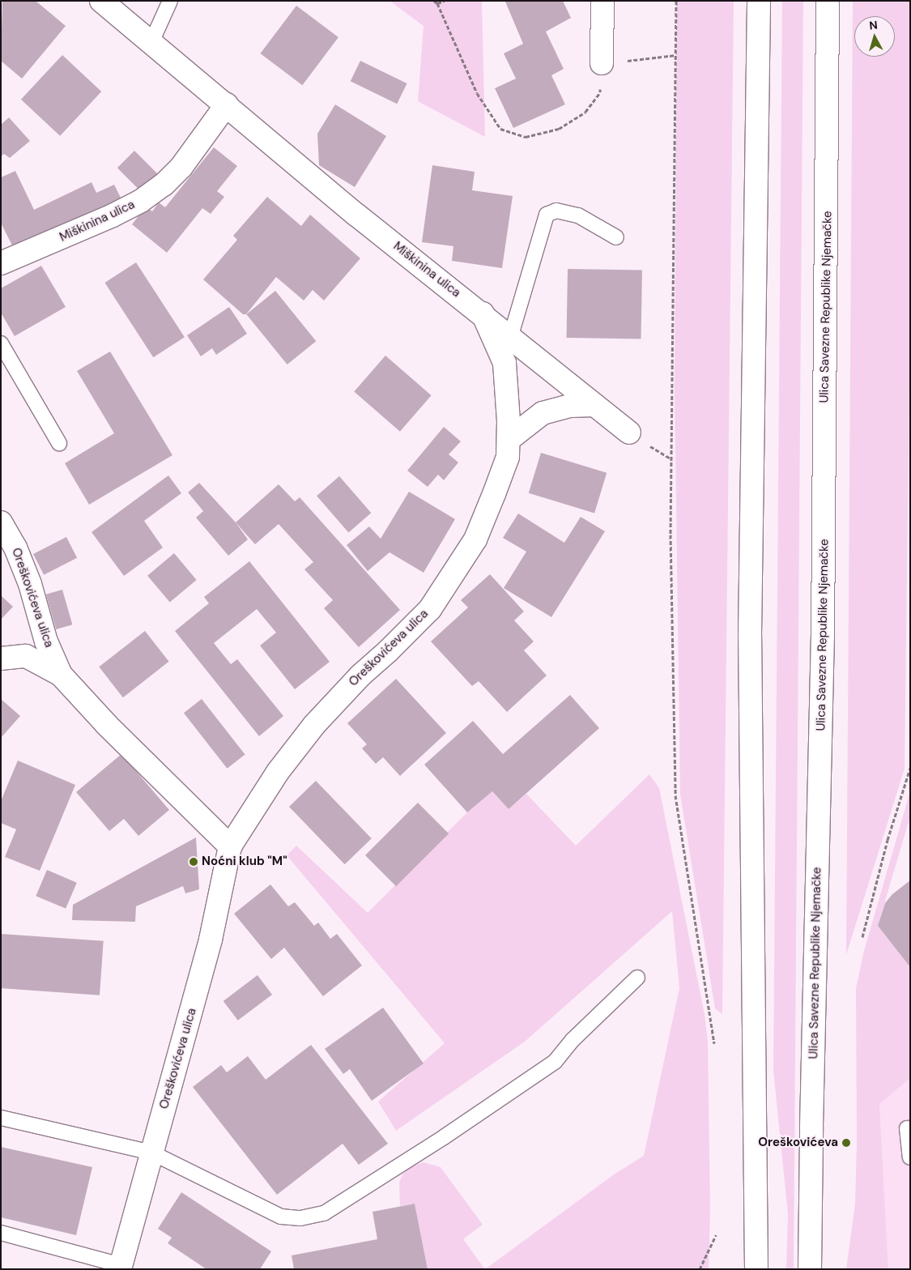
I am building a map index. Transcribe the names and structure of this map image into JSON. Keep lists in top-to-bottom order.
{
  "streets": {
    "street": ["Miškinina ulica", "Ulica Savezne Republike Njemačke", "Oreškovićeva ulica"]
  },
  "crossings": [
    ["Miškinina ulica", "Oreškovićeva ulica"]
  ],
  "places": ["Noćni klub \"M\"", "Oreškovićeva"],
  "north": "top"
}
